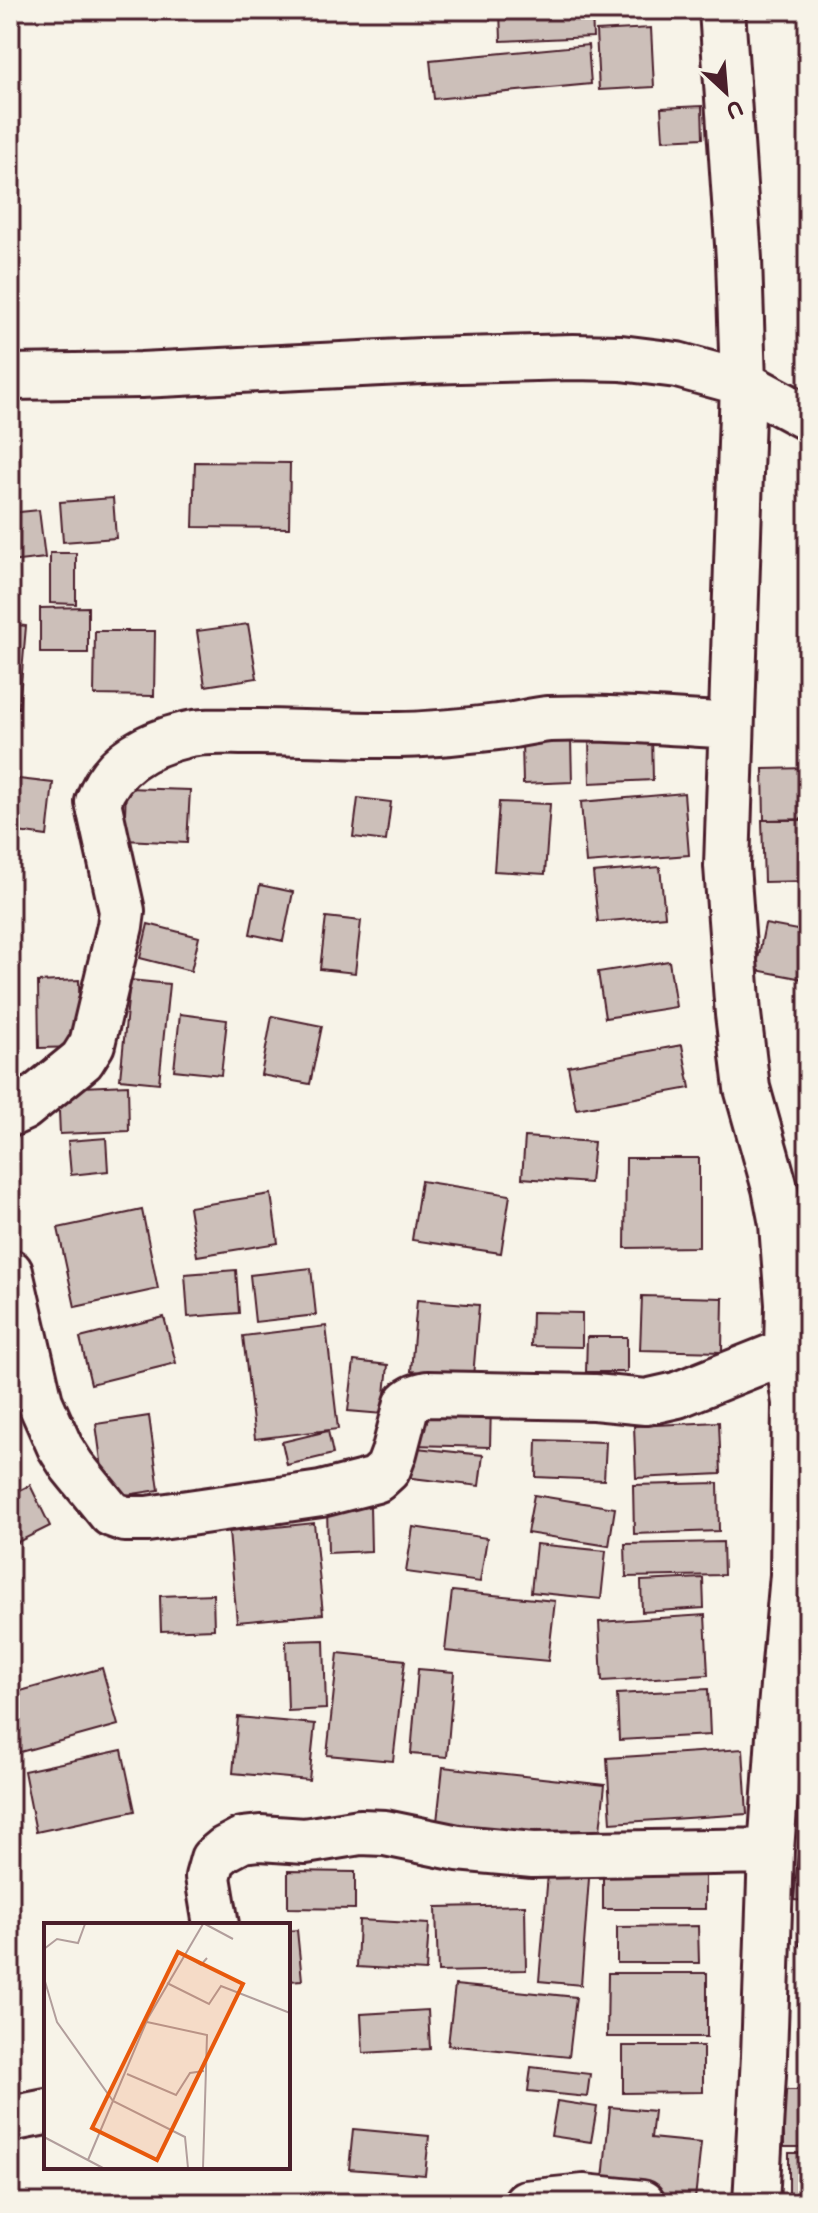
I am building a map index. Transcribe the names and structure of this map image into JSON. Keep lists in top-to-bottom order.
{
  "north": "bottom right"
}
